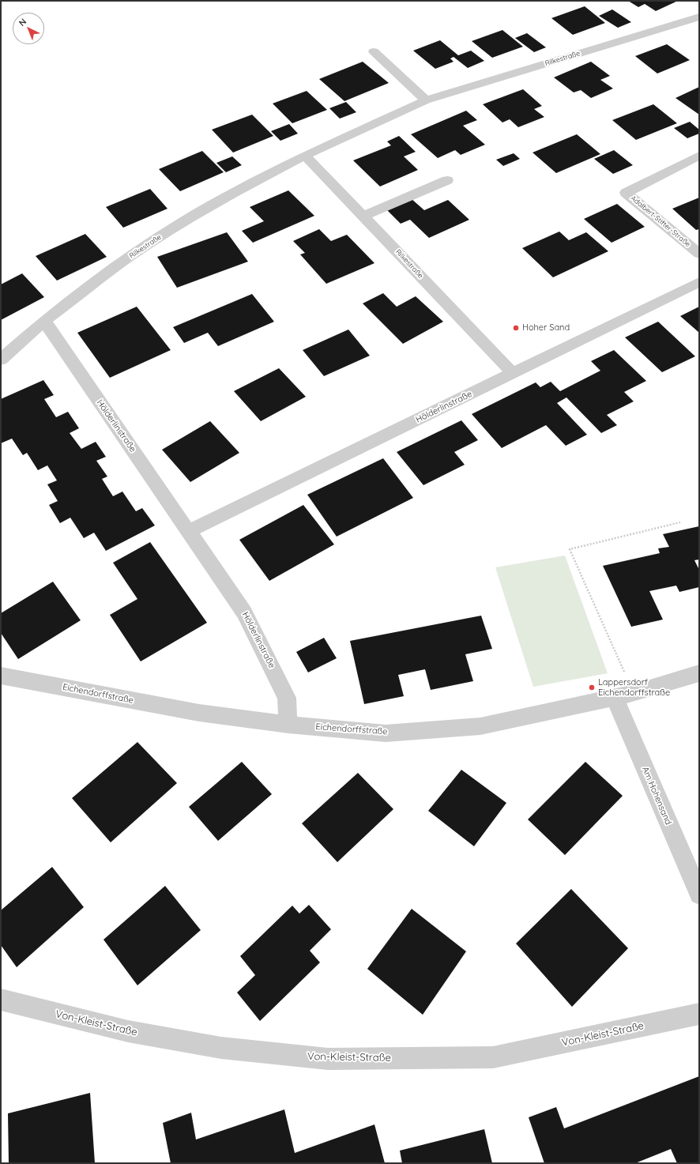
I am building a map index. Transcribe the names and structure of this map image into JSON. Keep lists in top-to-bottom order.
{
  "streets": {
    "street": [
      "Rilkestraße",
      "Adalbert-Stifter-Straße",
      "Hölderlinstraße",
      "Eichendorffstraße",
      "Am Hohensand",
      "Von-Kleist-Straße"
    ]
  },
  "crossings": [
    ["Rilkestraße", "Hölderlinstraße"],
    ["Hölderlinstraße", "Eichendorffstraße"],
    ["Eichendorffstraße", "Am Hohensand"]
  ],
  "places": ["Hoher Sand", "Lappersdorf Eichendorffstraße"],
  "north": "top left"
}
